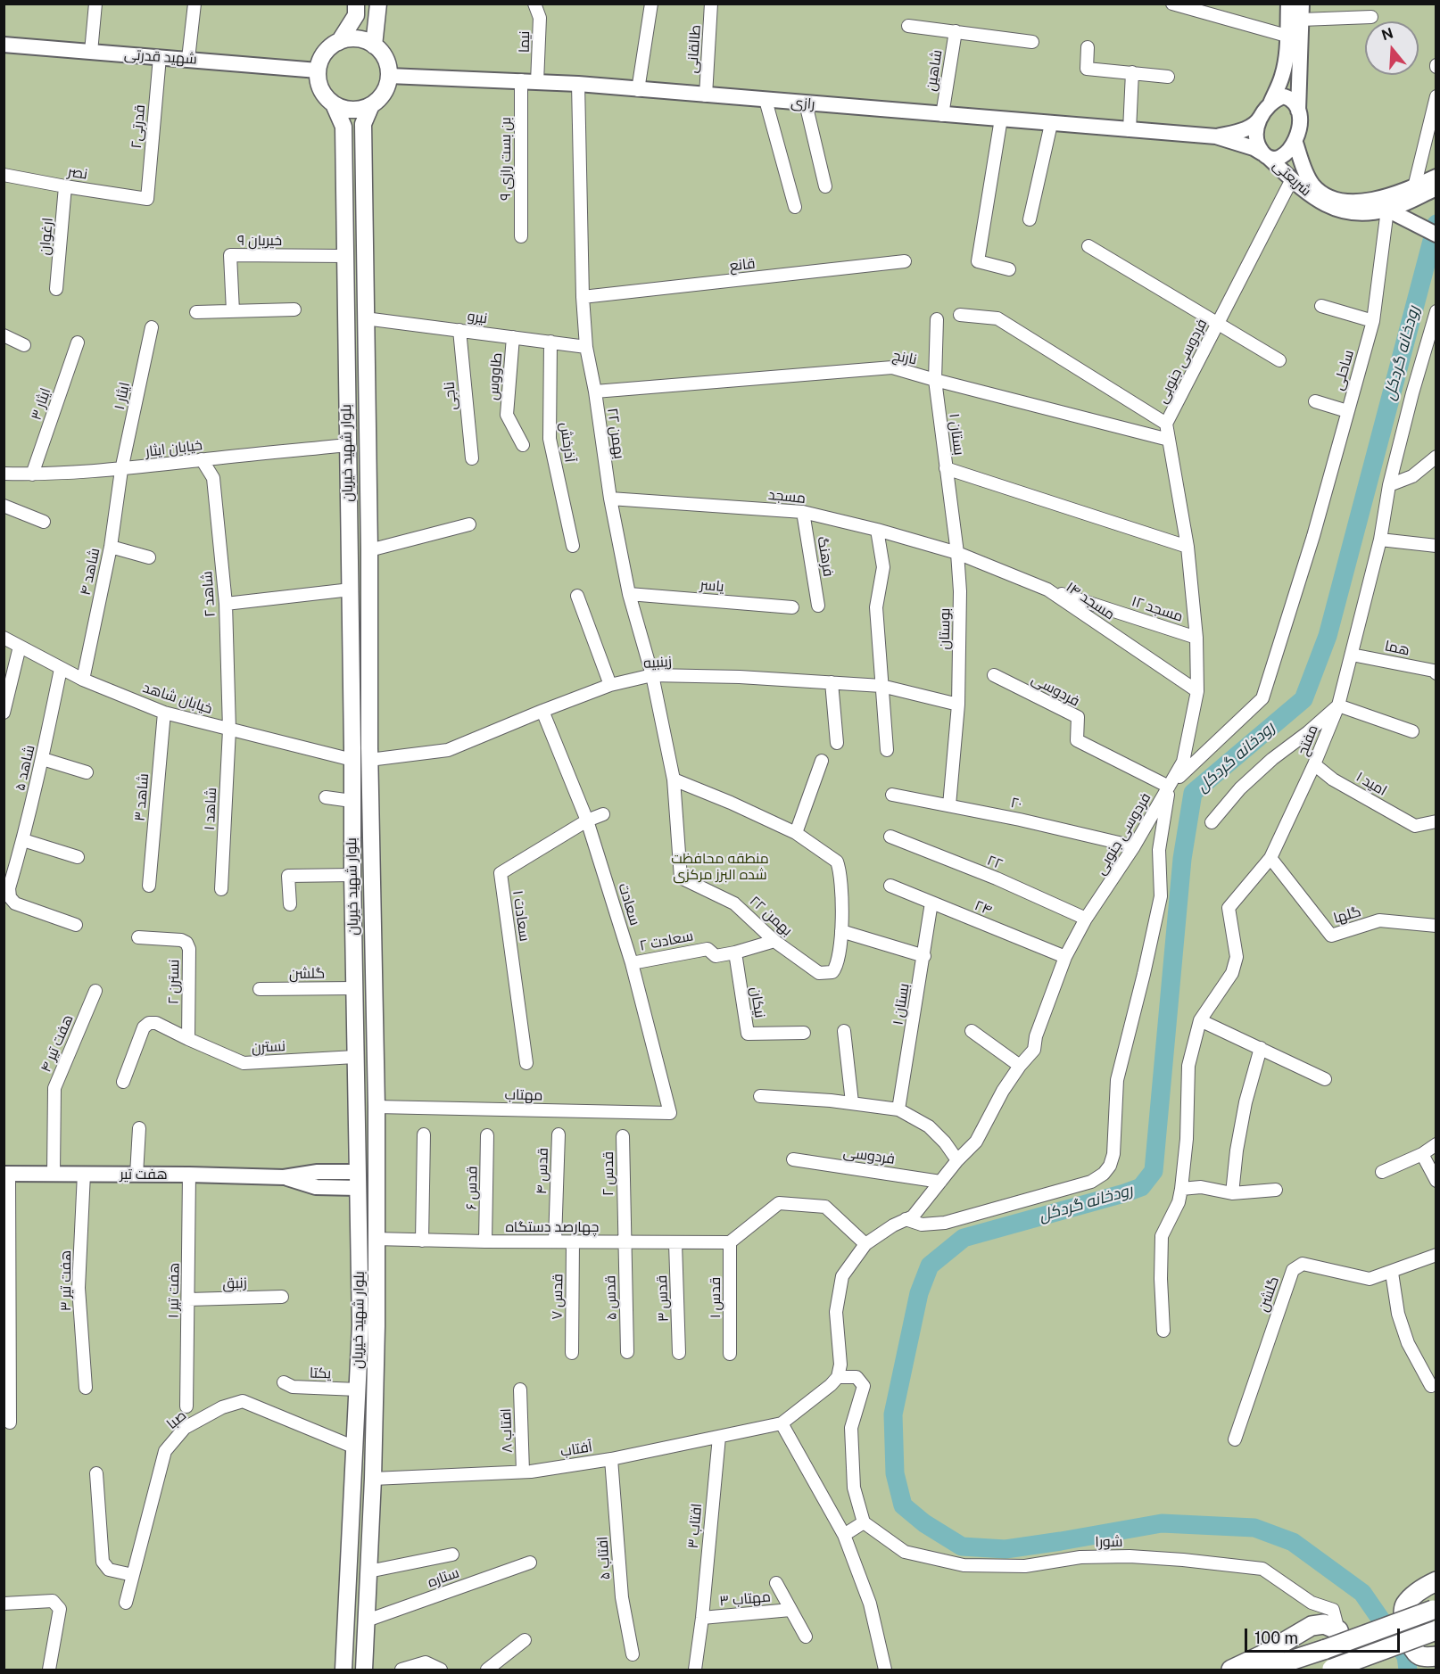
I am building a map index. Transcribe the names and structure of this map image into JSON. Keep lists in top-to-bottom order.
{
  "streets": {
    "main road": ["بلوار شهید خیریان"],
    "street": [
      "نیما",
      "طالقانی",
      "شهید قدرتی",
      "شاهین",
      "رازی",
      "قدرتی۲",
      "بن بست رازی ۹",
      "نصر",
      "شریعتی",
      "ارغوان",
      "خیریان ۹",
      "قانع",
      "نیرو",
      "نارنج",
      "فردوسی جنوبی",
      "ساحلی",
      "طاووس",
      "ایثار ۱",
      "ناجی",
      "ایثار ۳",
      "۲۲ بهمن",
      "بستان ۱",
      "آذرخش",
      "خیابان ایثار",
      "مسجد",
      "فرهنگ",
      "شاهد ۴",
      "یاسر",
      "شاهد ۲",
      "مسجد ۱۴",
      "مسجد ۱۲",
      "بوستان",
      "هما",
      "زینبیه",
      "فردوسی",
      "خیابان شاهد",
      "مفتح",
      "شاهد ۵",
      "امید ۱",
      "شاهد ۳",
      "۲۰",
      "شاهد ۱",
      "۲۲",
      "سعادت",
      "۲۴",
      "گلها",
      "سعادت ۱",
      "سعادت ۲",
      "گلشن",
      "نسترن ۲",
      "نیکان",
      "هفت تیر ۴",
      "نسترن",
      "مهتاب",
      "قدس ۴",
      "قدس ۲",
      "هفت تیر",
      "قدس ۶",
      "چهارصد دستگاه",
      "هفت تیر ۳",
      "زنبق",
      "هفت تیر ۱",
      "قدس ۷",
      "قدس ۵",
      "قدس ۱",
      "قدس ۳",
      "یکتا",
      "صبا",
      "افتاب ۸",
      "آفتاب",
      "افتاب ۳",
      "شورا",
      "افتاب ۵",
      "ستاره",
      "مهتاب ۳"
    ]
  },
  "crossings": [
    ["نیما", "رازی"],
    ["طالقانی", "رازی"],
    ["شهید قدرتی", "رازی"],
    ["شهید قدرتی", "قدرتی۲"],
    ["شهید قدرتی", "بلوار شهید خیریان"],
    ["شاهین", "رازی"],
    ["رازی", "بن بست رازی ۹"],
    ["رازی", "شریعتی"],
    ["رازی", "۲۲ بهمن"],
    ["رازی", "بلوار شهید خیریان"],
    ["قدرتی۲", "نصر"],
    ["نصر", "ارغوان"],
    ["شریعتی", "فردوسی جنوبی"],
    ["شریعتی", "ساحلی"],
    ["خیریان ۹", "بلوار شهید خیریان"],
    ["قانع", "۲۲ بهمن"],
    ["نیرو", "طاووس"],
    ["نیرو", "ناجی"],
    ["نیرو", "۲۲ بهمن"],
    ["نیرو", "آذرخش"],
    ["نیرو", "بلوار شهید خیریان"],
    ["نارنج", "فردوسی جنوبی"],
    ["نارنج", "۲۲ بهمن"],
    ["نارنج", "بستان ۱"],
    ["فردوسی جنوبی", "ساحلی"],
    ["فردوسی جنوبی", "مسجد ۱۴"],
    ["فردوسی جنوبی", "مسجد ۱۲"],
    ["فردوسی جنوبی", "فردوسی"],
    ["فردوسی جنوبی", "۲۰"],
    ["فردوسی جنوبی", "۲۲"],
    ["فردوسی جنوبی", "۲۴"],
    ["ساحلی", "فردوسی"],
    ["ایثار ۱", "خیابان ایثار"],
    ["ایثار ۱", "شاهد ۴"],
    ["ایثار ۳", "خیابان ایثار"],
    ["۲۲ بهمن", "مسجد"],
    ["۲۲ بهمن", "یاسر"],
    ["۲۲ بهمن", "زینبیه"],
    ["بستان ۱", "مسجد"],
    ["بستان ۱", "مسجد ۱۴"],
    ["بستان ۱", "بوستان"],
    ["بستان ۱", "۲۴"],
    ["خیابان ایثار", "بلوار شهید خیریان"],
    ["خیابان ایثار", "شاهد ۴"],
    ["خیابان ایثار", "شاهد ۲"],
    ["بلوار شهید خیریان", "زینبیه"],
    ["بلوار شهید خیریان", "خیابان شاهد"],
    ["بلوار شهید خیریان", "گلشن"],
    ["بلوار شهید خیریان", "نسترن"],
    ["بلوار شهید خیریان", "مهتاب"],
    ["بلوار شهید خیریان", "هفت تیر"],
    ["بلوار شهید خیریان", "چهارصد دستگاه"],
    ["بلوار شهید خیریان", "یکتا"],
    ["بلوار شهید خیریان", "صبا"],
    ["بلوار شهید خیریان", "آفتاب"],
    ["بلوار شهید خیریان", "ستاره"],
    ["مسجد", "فرهنگ"],
    ["مسجد", "مسجد ۱۴"],
    ["مسجد", "بوستان"],
    ["شاهد ۴", "خیابان شاهد"],
    ["شاهد ۲", "خیابان شاهد"],
    ["شاهد ۲", "شاهد ۱"],
    ["مسجد ۱۴", "مسجد ۱۲"],
    ["مسجد ۱۴", "بوستان"],
    ["بوستان", "زینبیه"],
    ["بوستان", "۲۰"],
    ["هما", "مفتح"],
    ["زینبیه", "سعادت"],
    ["خیابان شاهد", "شاهد ۵"],
    ["خیابان شاهد", "شاهد ۳"],
    ["خیابان شاهد", "شاهد ۱"],
    ["مفتح", "امید ۱"],
    ["مفتح", "گلها"],
    ["سعادت", "سعادت ۱"],
    ["سعادت", "سعادت ۲"],
    ["سعادت", "مهتاب"],
    ["سعادت ۲", "نیکان"],
    ["نسترن ۲", "نسترن"],
    ["هفت تیر ۴", "هفت تیر"],
    ["قدس ۴", "چهارصد دستگاه"],
    ["قدس ۲", "چهارصد دستگاه"],
    ["قدس ۲", "قدس ۵"],
    ["هفت تیر", "هفت تیر ۳"],
    ["هفت تیر", "هفت تیر ۱"],
    ["قدس ۶", "چهارصد دستگاه"],
    ["چهارصد دستگاه", "قدس ۷"],
    ["چهارصد دستگاه", "قدس ۵"],
    ["چهارصد دستگاه", "قدس ۱"],
    ["چهارصد دستگاه", "قدس ۳"],
    ["زنبق", "هفت تیر ۱"],
    ["افتاب ۸", "آفتاب"],
    ["آفتاب", "افتاب ۳"],
    ["آفتاب", "افتاب ۵"],
    ["افتاب ۳", "مهتاب ۳"]
  ],
  "water": ["رودخانه گردکل"],
  "parks": ["منطقه محافظت شده البرز مرکزی"],
  "scale_bar": "100 m",
  "north": "top"
}
